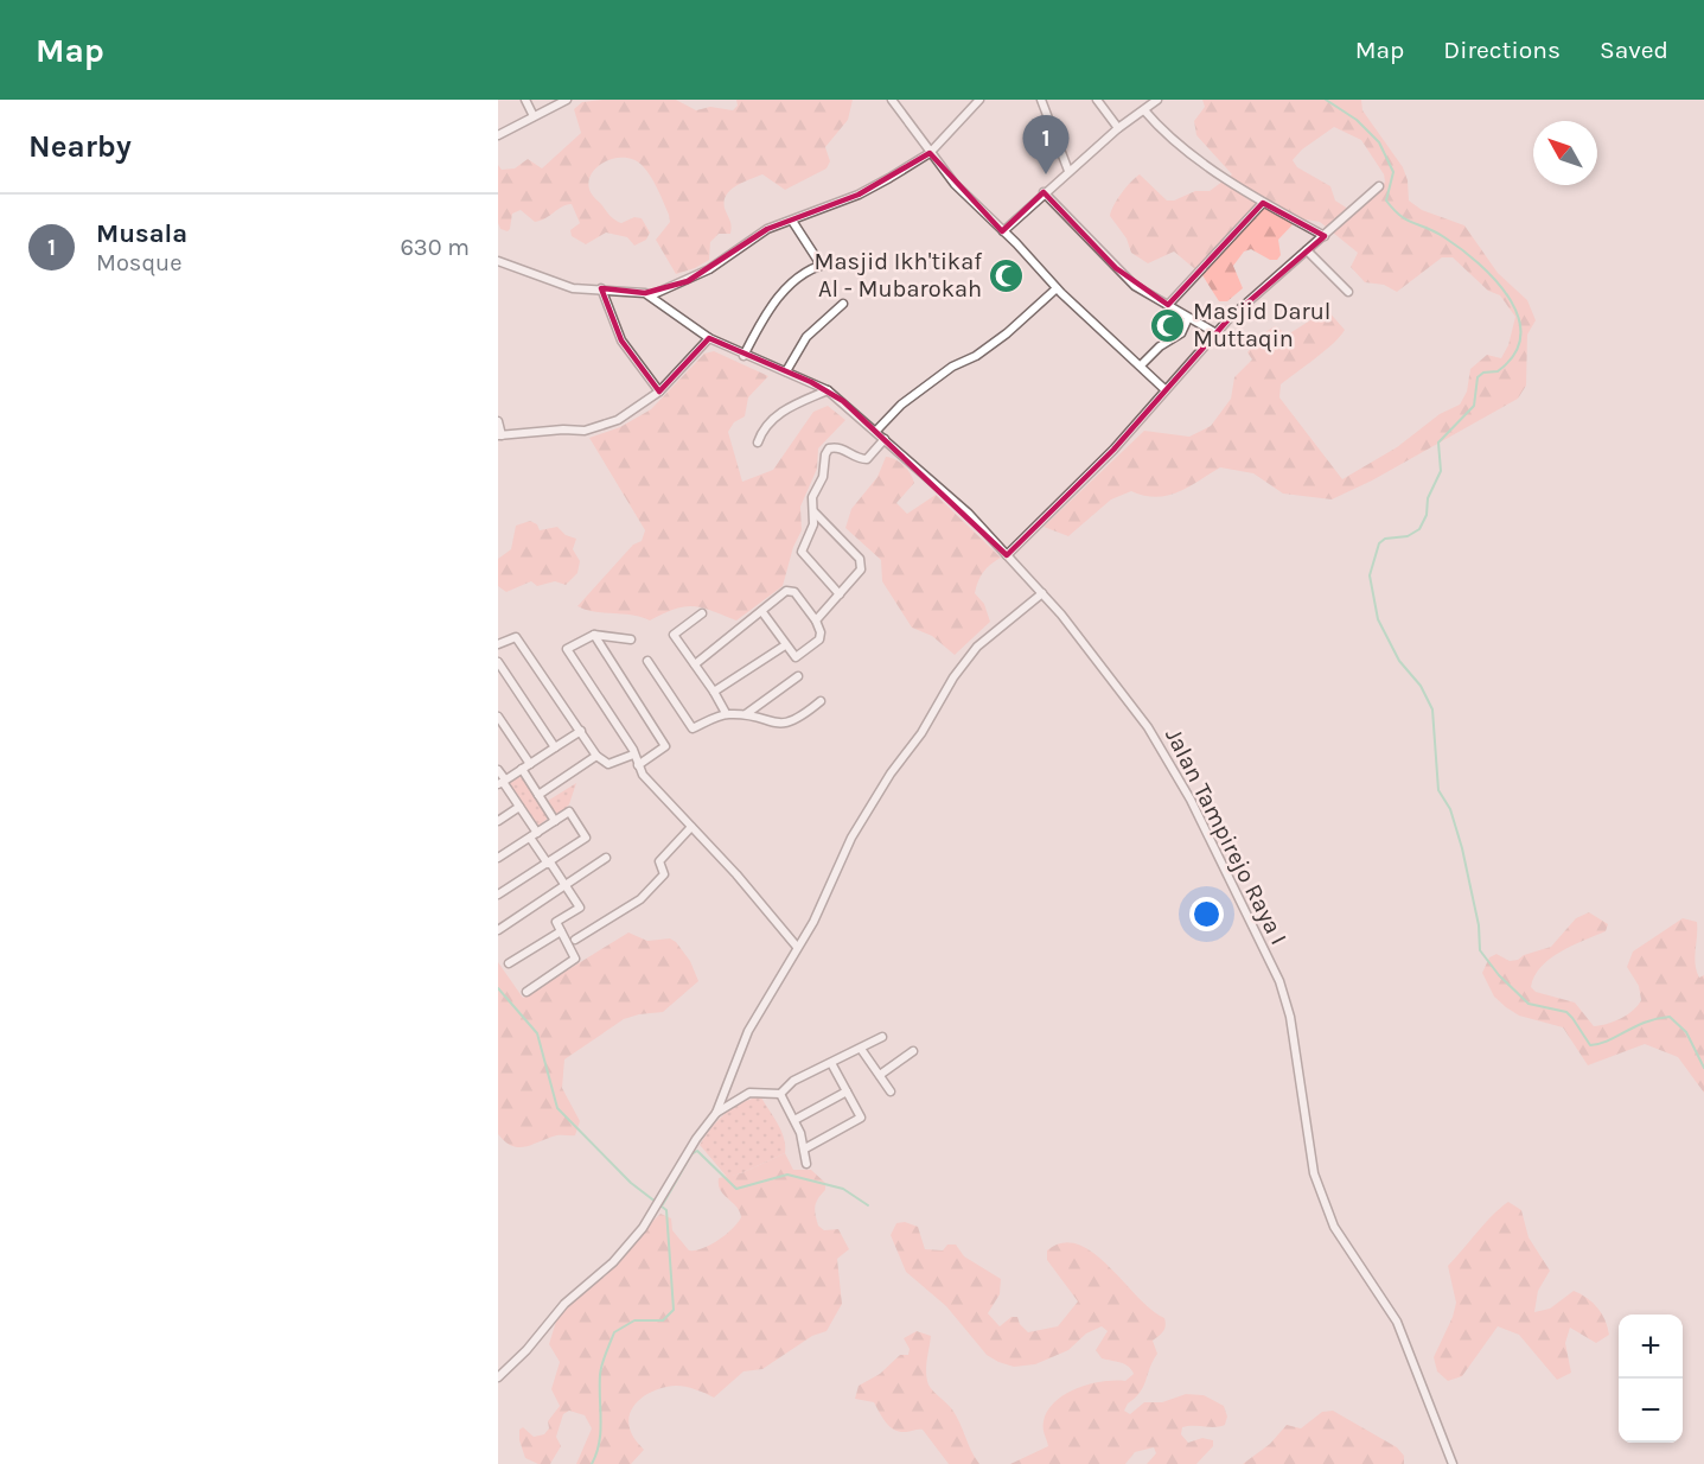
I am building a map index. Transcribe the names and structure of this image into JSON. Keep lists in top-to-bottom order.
{
  "streets": {
    "street": ["Jalan Tampirejo Raya I"]
  },
  "places": {
    "mosque": ["Masjid Ikh'tikaf Al - Mubarokah", "Masjid Darul Muttaqin"]
  },
  "north": "top left",
  "page": {
    "header": "Map",
    "nav": ["Map", "Directions", "Saved"],
    "heading": "Nearby",
    "pins": "1",
    "list": [
      {
        "mark": "1",
        "name": "Musala",
        "note": "Mosque",
        "value": "630 m"
      }
    ],
    "map_buttons": ["+", "−"]
  }
}
